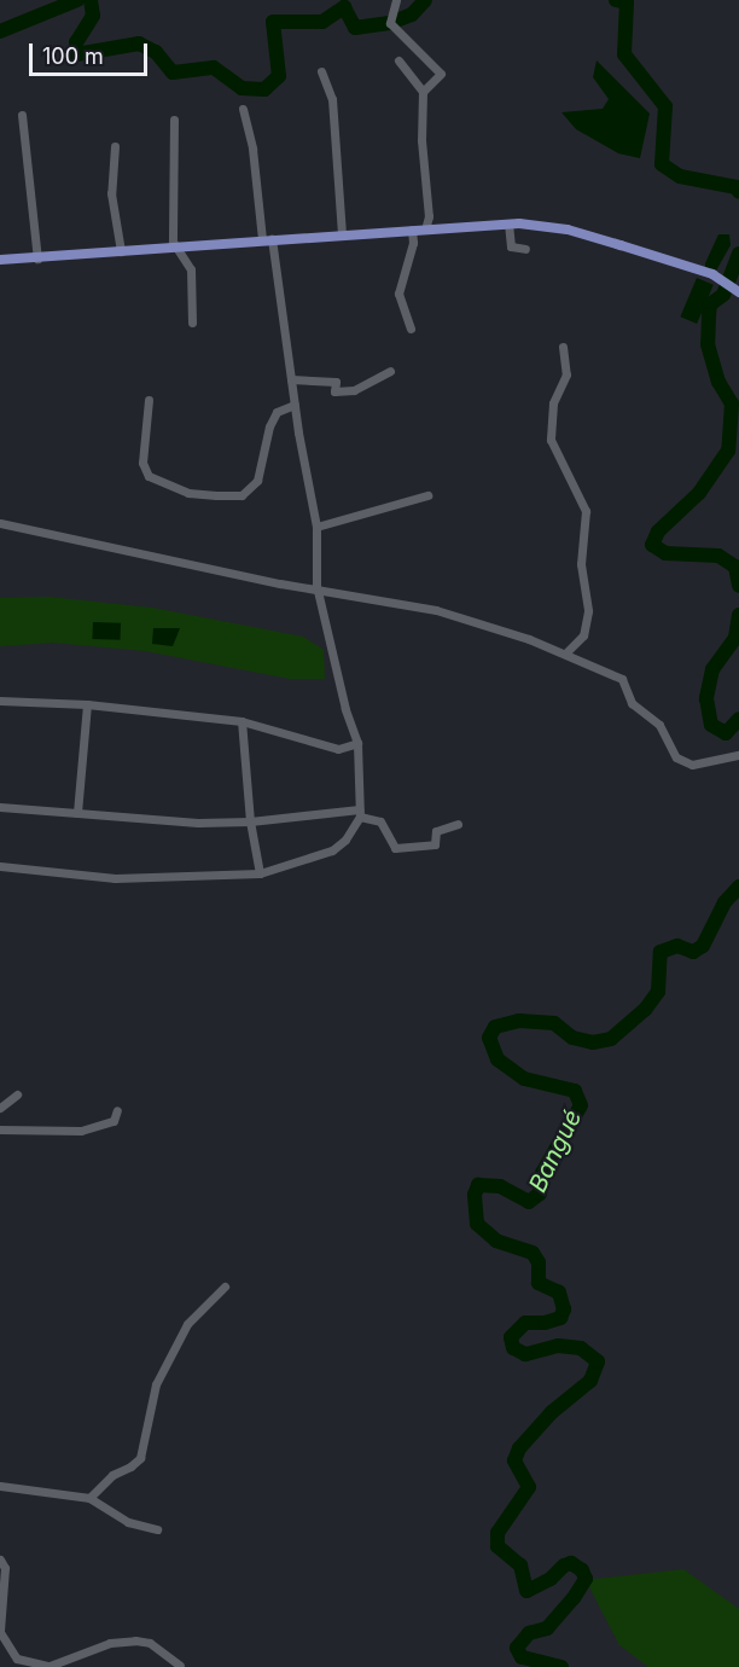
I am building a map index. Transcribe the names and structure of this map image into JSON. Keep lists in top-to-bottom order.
{
  "water": ["Bangué"],
  "scale_bar": "100 m"
}
